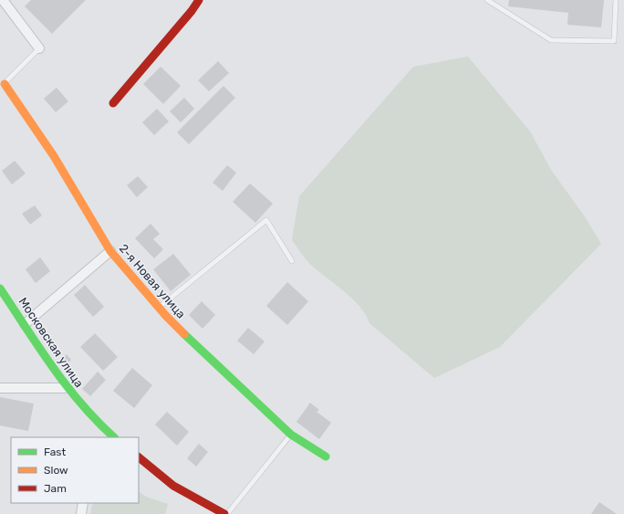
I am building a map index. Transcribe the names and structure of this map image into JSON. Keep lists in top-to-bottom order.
{
  "streets": {
    "street": ["2-я Новая улица", "Московская улица"]
  },
  "legend": ["Fast", "Slow", "Jam"]
}
